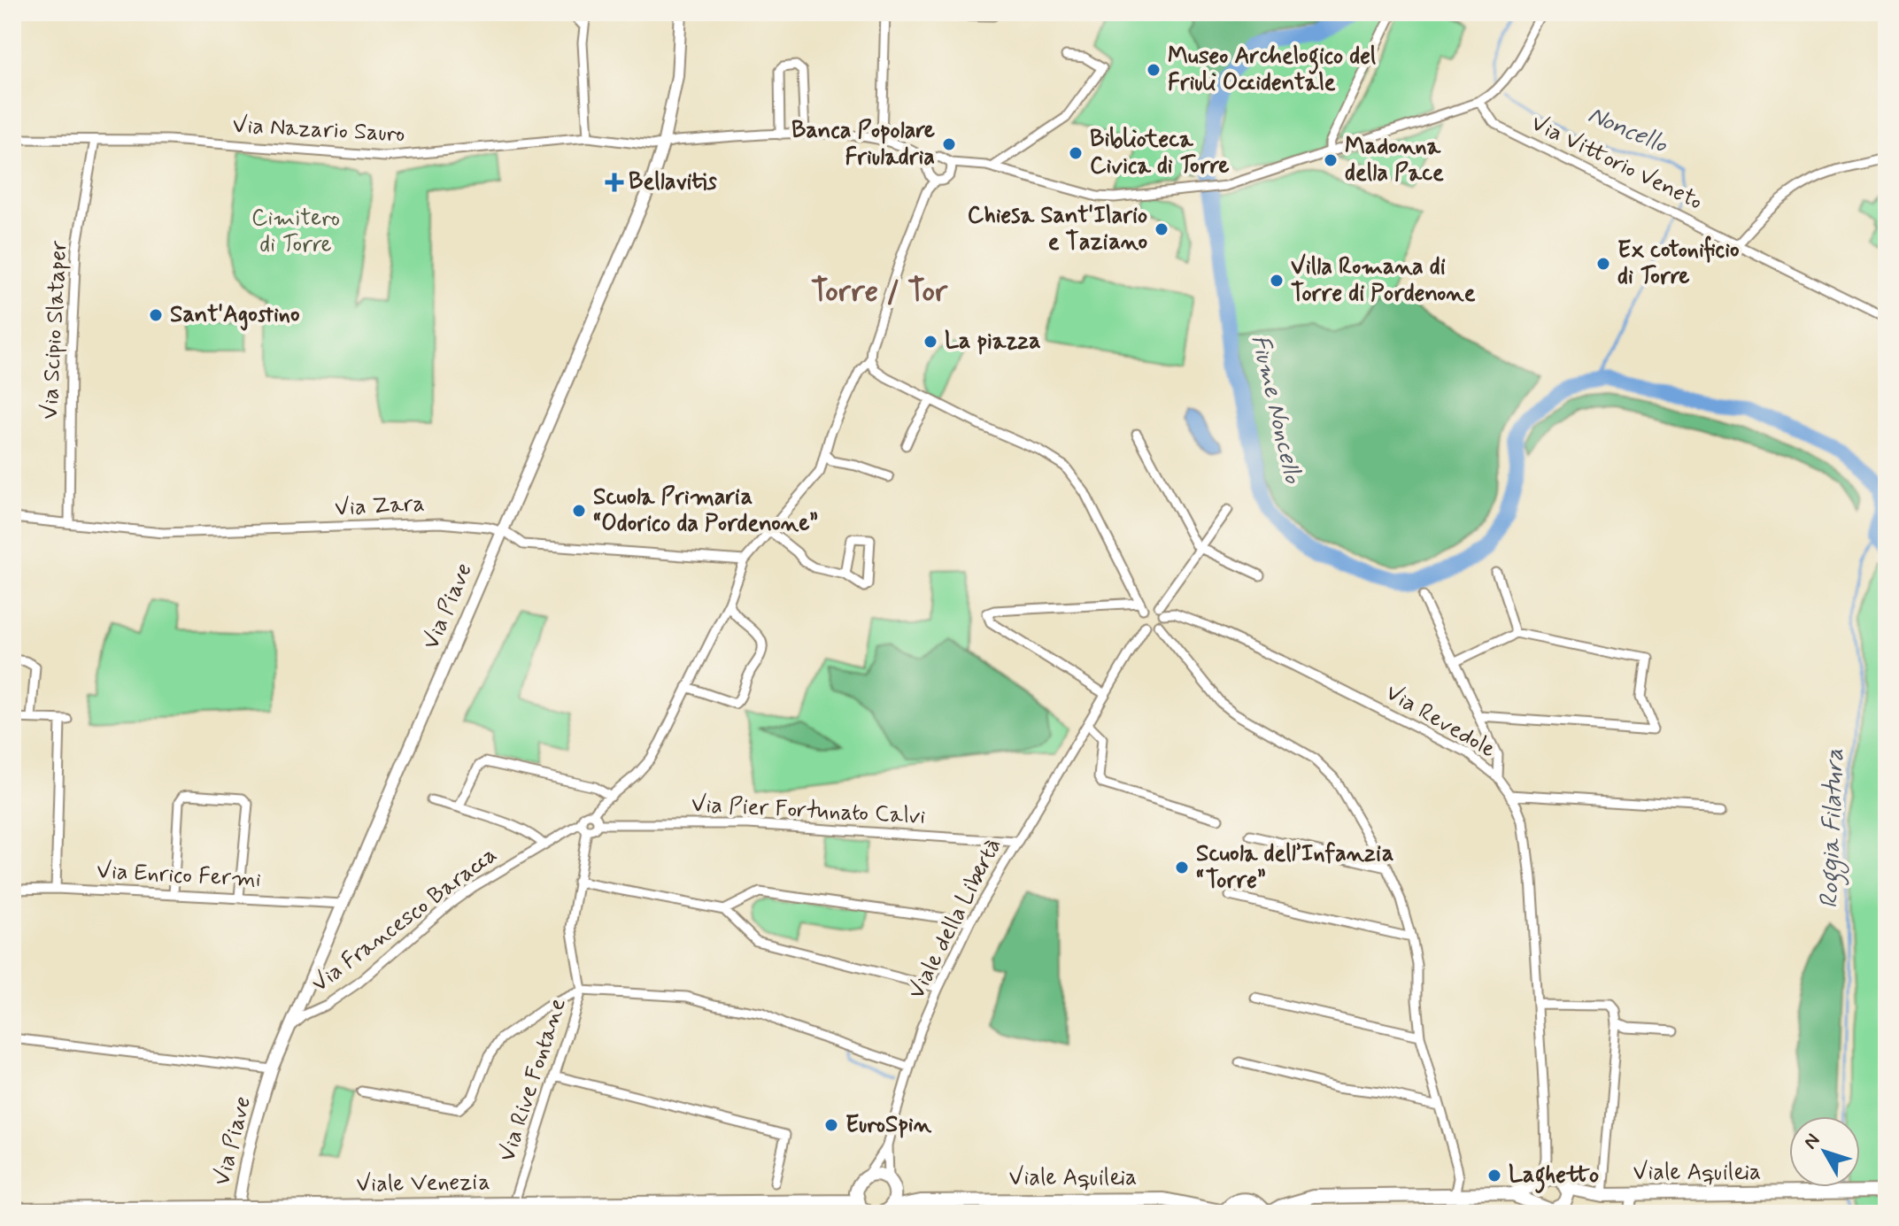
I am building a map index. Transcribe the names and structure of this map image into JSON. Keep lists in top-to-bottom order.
{
  "streets": {
    "main road": ["Viale Aquileia", "Viale Venezia"],
    "street": [
      "Via Nazario Sauro",
      "Via Vittorio Veneto",
      "Via Scipio Slataper",
      "Via Zara",
      "Via Piave",
      "Via Revedole",
      "Via Pier Fortunato Calvi",
      "Via Enrico Fermi",
      "Viale della Libertà",
      "Via Francesco Baracca",
      "Via Rive Fontane"
    ]
  },
  "crossings": [
    ["Via Nazario Sauro", "Via Scipio Slataper"],
    ["Via Nazario Sauro", "Via Piave"],
    ["Via Scipio Slataper", "Via Zara"],
    ["Via Zara", "Via Piave"],
    ["Via Piave", "Via Enrico Fermi"],
    ["Via Piave", "Via Francesco Baracca"],
    ["Via Piave", "Viale Venezia"],
    ["Via Revedole", "Viale della Libertà"],
    ["Via Revedole", "Viale Aquileia"],
    ["Via Pier Fortunato Calvi", "Viale della Libertà"],
    ["Via Pier Fortunato Calvi", "Via Francesco Baracca"],
    ["Via Pier Fortunato Calvi", "Via Rive Fontane"],
    ["Viale della Libertà", "Viale Aquileia"],
    ["Via Francesco Baracca", "Via Rive Fontane"],
    ["Via Rive Fontane", "Viale Venezia"]
  ],
  "districts": ["Torre / Tor"],
  "water": ["Noncello", "Fiume Noncello", "Roggia Filatura"],
  "parks": ["Cimitero di Torre"],
  "places": {
    "other": [
      "Museo Archelogico del Friuli Occidentale",
      "Banca Popolare Friuladria",
      "Biblioteca Civica di Torre",
      "Madonna della Pace",
      "Chiesa Sant'Ilario e Taziano",
      "Ex cotonificio di Torre",
      "Villa Romana di Torre di Pordenone",
      "Sant'Agostino",
      "La piazza",
      "Scuola Primaria “Odorico da Pordenone”",
      "Scuola dell’Infanzia “Torre”",
      "EuroSpin",
      "Laghetto"
    ],
    "health": ["Bellavitis"]
  },
  "north": "top left"
}
